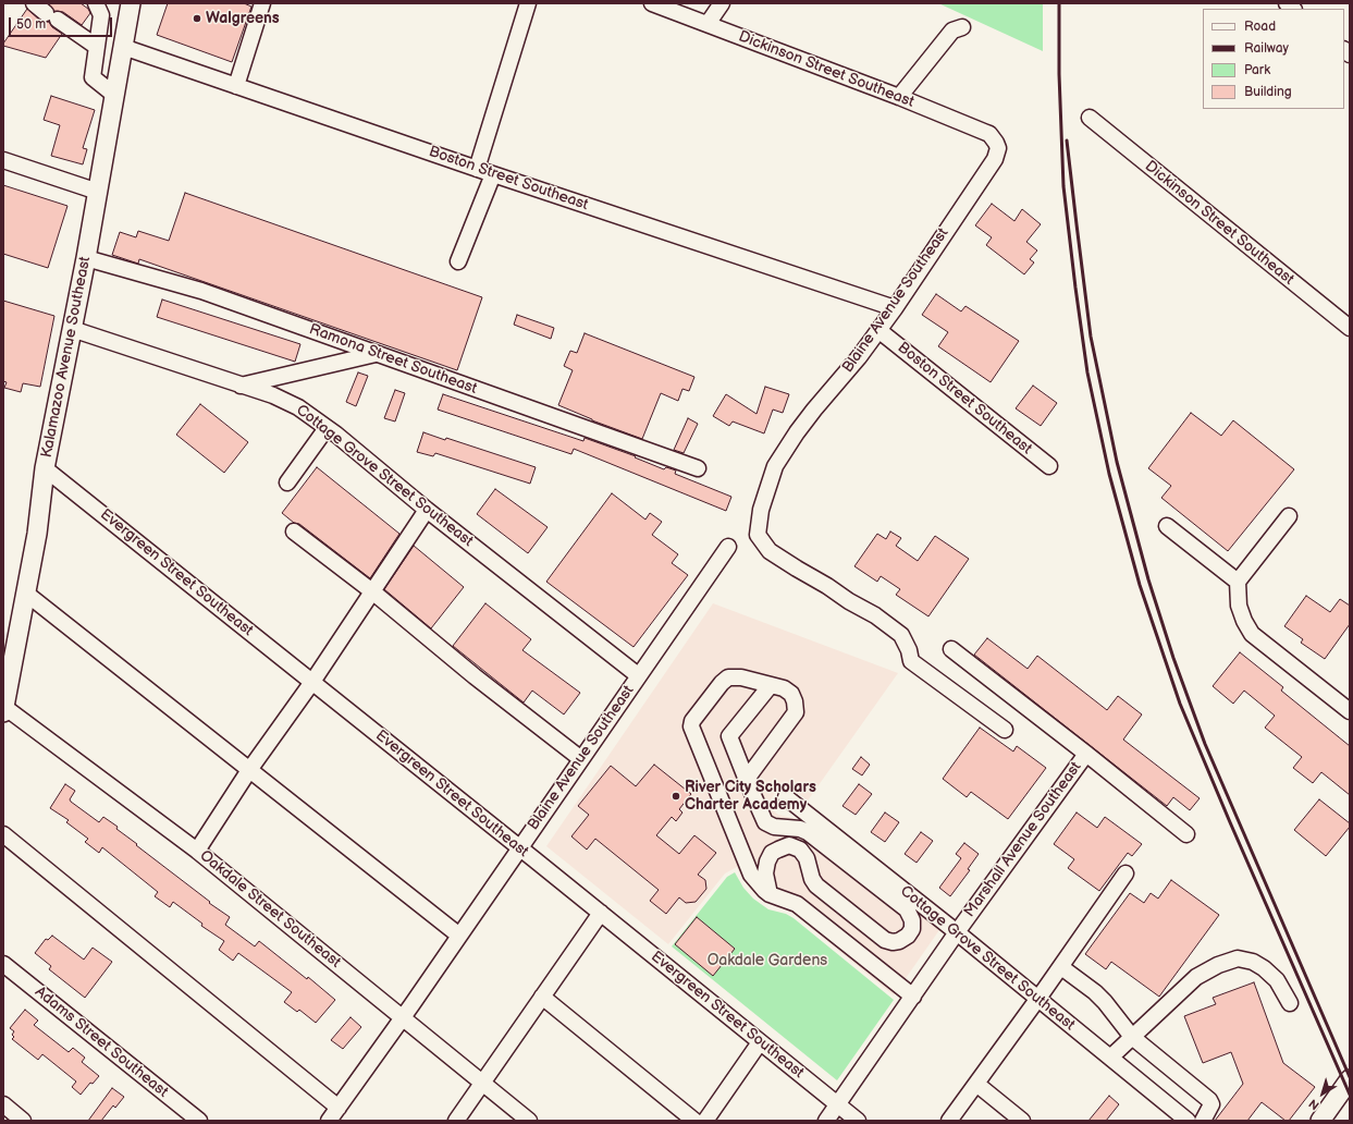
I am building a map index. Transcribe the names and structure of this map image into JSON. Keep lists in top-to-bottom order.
{
  "streets": {
    "main road": ["Kalamazoo Avenue Southeast"],
    "street": [
      "Dickinson Street Southeast",
      "Boston Street Southeast",
      "Blaine Avenue Southeast",
      "Ramona Street Southeast",
      "Cottage Grove Street Southeast",
      "Evergreen Street Southeast",
      "Marshall Avenue Southeast",
      "Oakdale Street Southeast",
      "Adams Street Southeast"
    ]
  },
  "crossings": [
    ["Dickinson Street Southeast", "Blaine Avenue Southeast"],
    ["Boston Street Southeast", "Blaine Avenue Southeast"],
    ["Boston Street Southeast", "Kalamazoo Avenue Southeast"],
    ["Blaine Avenue Southeast", "Cottage Grove Street Southeast"],
    ["Blaine Avenue Southeast", "Evergreen Street Southeast"],
    ["Blaine Avenue Southeast", "Oakdale Street Southeast"],
    ["Kalamazoo Avenue Southeast", "Ramona Street Southeast"],
    ["Kalamazoo Avenue Southeast", "Cottage Grove Street Southeast"],
    ["Kalamazoo Avenue Southeast", "Evergreen Street Southeast"],
    ["Kalamazoo Avenue Southeast", "Oakdale Street Southeast"],
    ["Cottage Grove Street Southeast", "Marshall Avenue Southeast"],
    ["Evergreen Street Southeast", "Marshall Avenue Southeast"]
  ],
  "parks": ["Oakdale Gardens"],
  "places": ["Walgreens", "River City Scholars Charter Academy"],
  "legend": [
    "Road",
    "Railway",
    "Park",
    "Building"
  ],
  "scale_bar": "50 m",
  "north": "bottom left"
}
